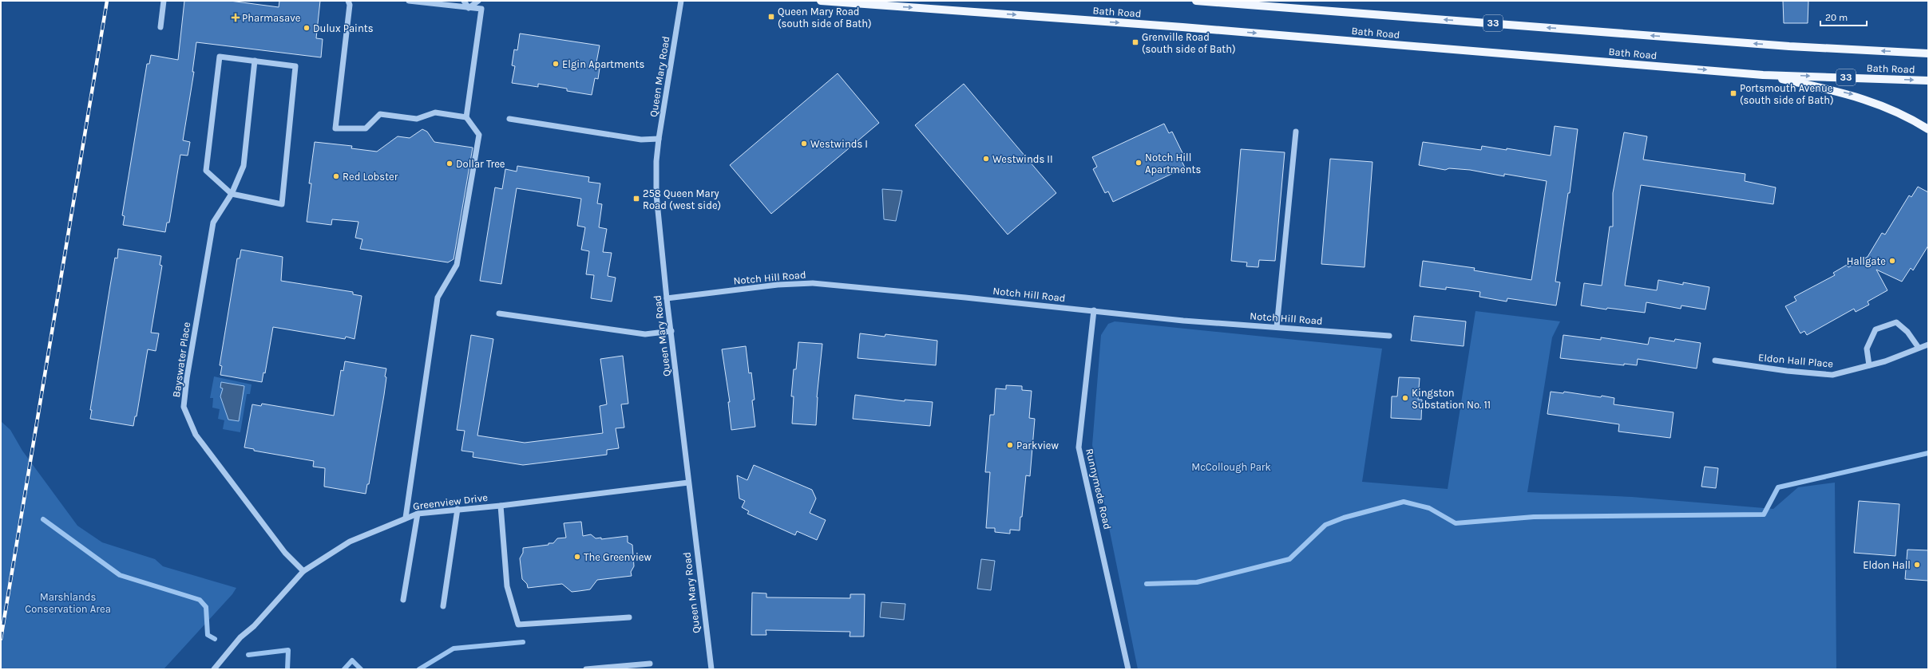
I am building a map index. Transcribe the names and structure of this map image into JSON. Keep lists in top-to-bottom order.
{
  "streets": {
    "main road": ["Bath Road", "33"],
    "street": [
      "Queen Mary Road",
      "Notch Hill Road",
      "Bayswater Place",
      "Eldon Hall Place",
      "Runnymede Road",
      "Greenview Drive"
    ]
  },
  "crossings": [
    ["Queen Mary Road", "Notch Hill Road"],
    ["Queen Mary Road", "Greenview Drive"],
    ["Notch Hill Road", "Runnymede Road"],
    ["Bayswater Place", "Greenview Drive"]
  ],
  "parks": ["McCollough Park", "Marshlands Conservation Area"],
  "places": {
    "transit": [
      "Queen Mary Road (south side of Bath)",
      "Grenville Road (south side of Bath)",
      "Portsmouth Avenue (south side of Bath)",
      "258 Queen Mary Road (west side)"
    ],
    "health": ["Pharmasave"],
    "other": [
      "Dulux Paints",
      "Elgin Apartments",
      "Westwinds I",
      "Westwinds II",
      "Notch Hill Apartments",
      "Dollar Tree",
      "Red Lobster",
      "Hallgate",
      "Kingston Substation No. 11",
      "Parkview",
      "The Greenview",
      "Eldon Hall"
    ]
  },
  "scale_bar": "20 m"
}
